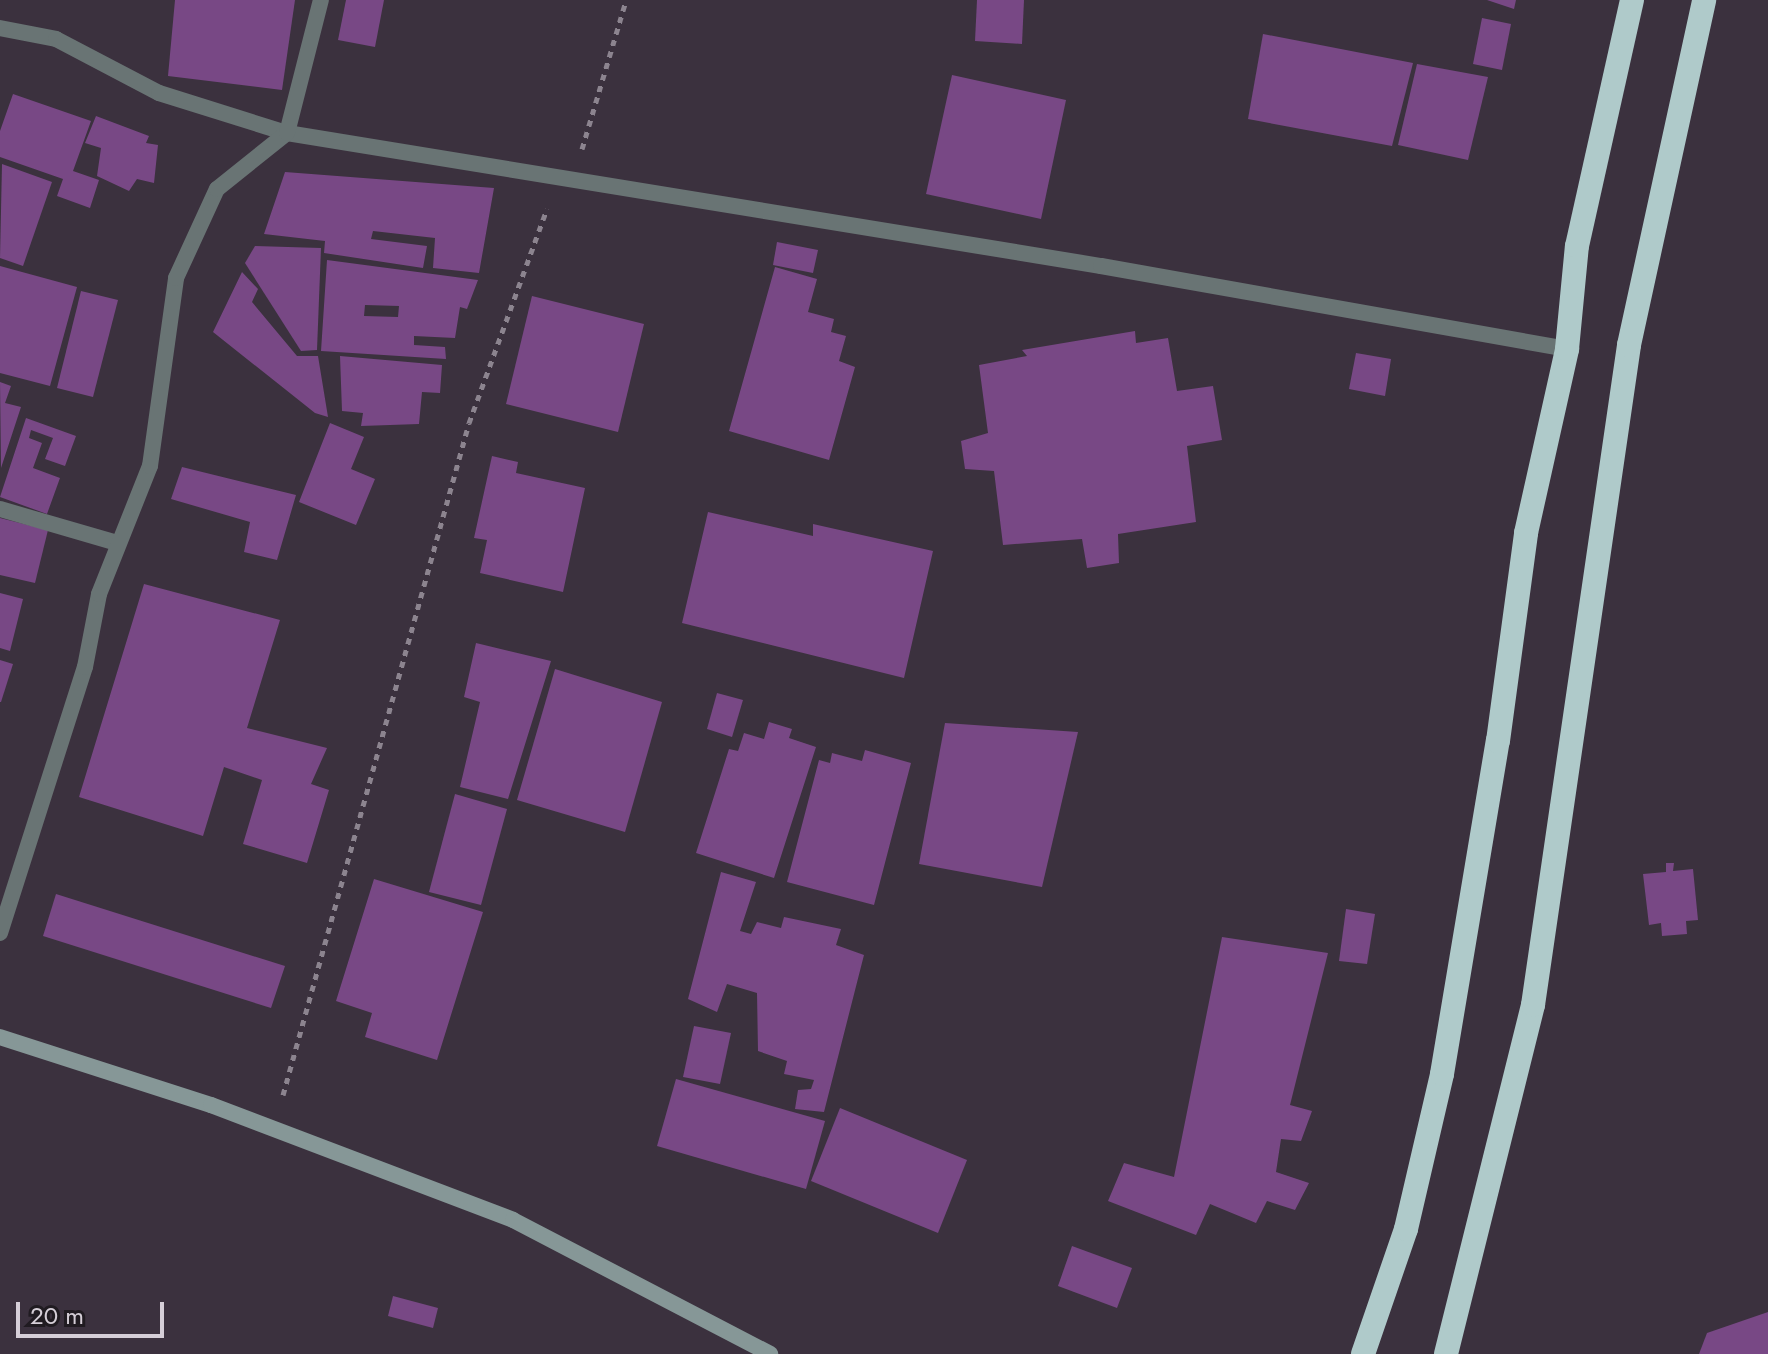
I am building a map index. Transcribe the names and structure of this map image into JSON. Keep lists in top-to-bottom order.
{
  "scale_bar": "20 m"
}
